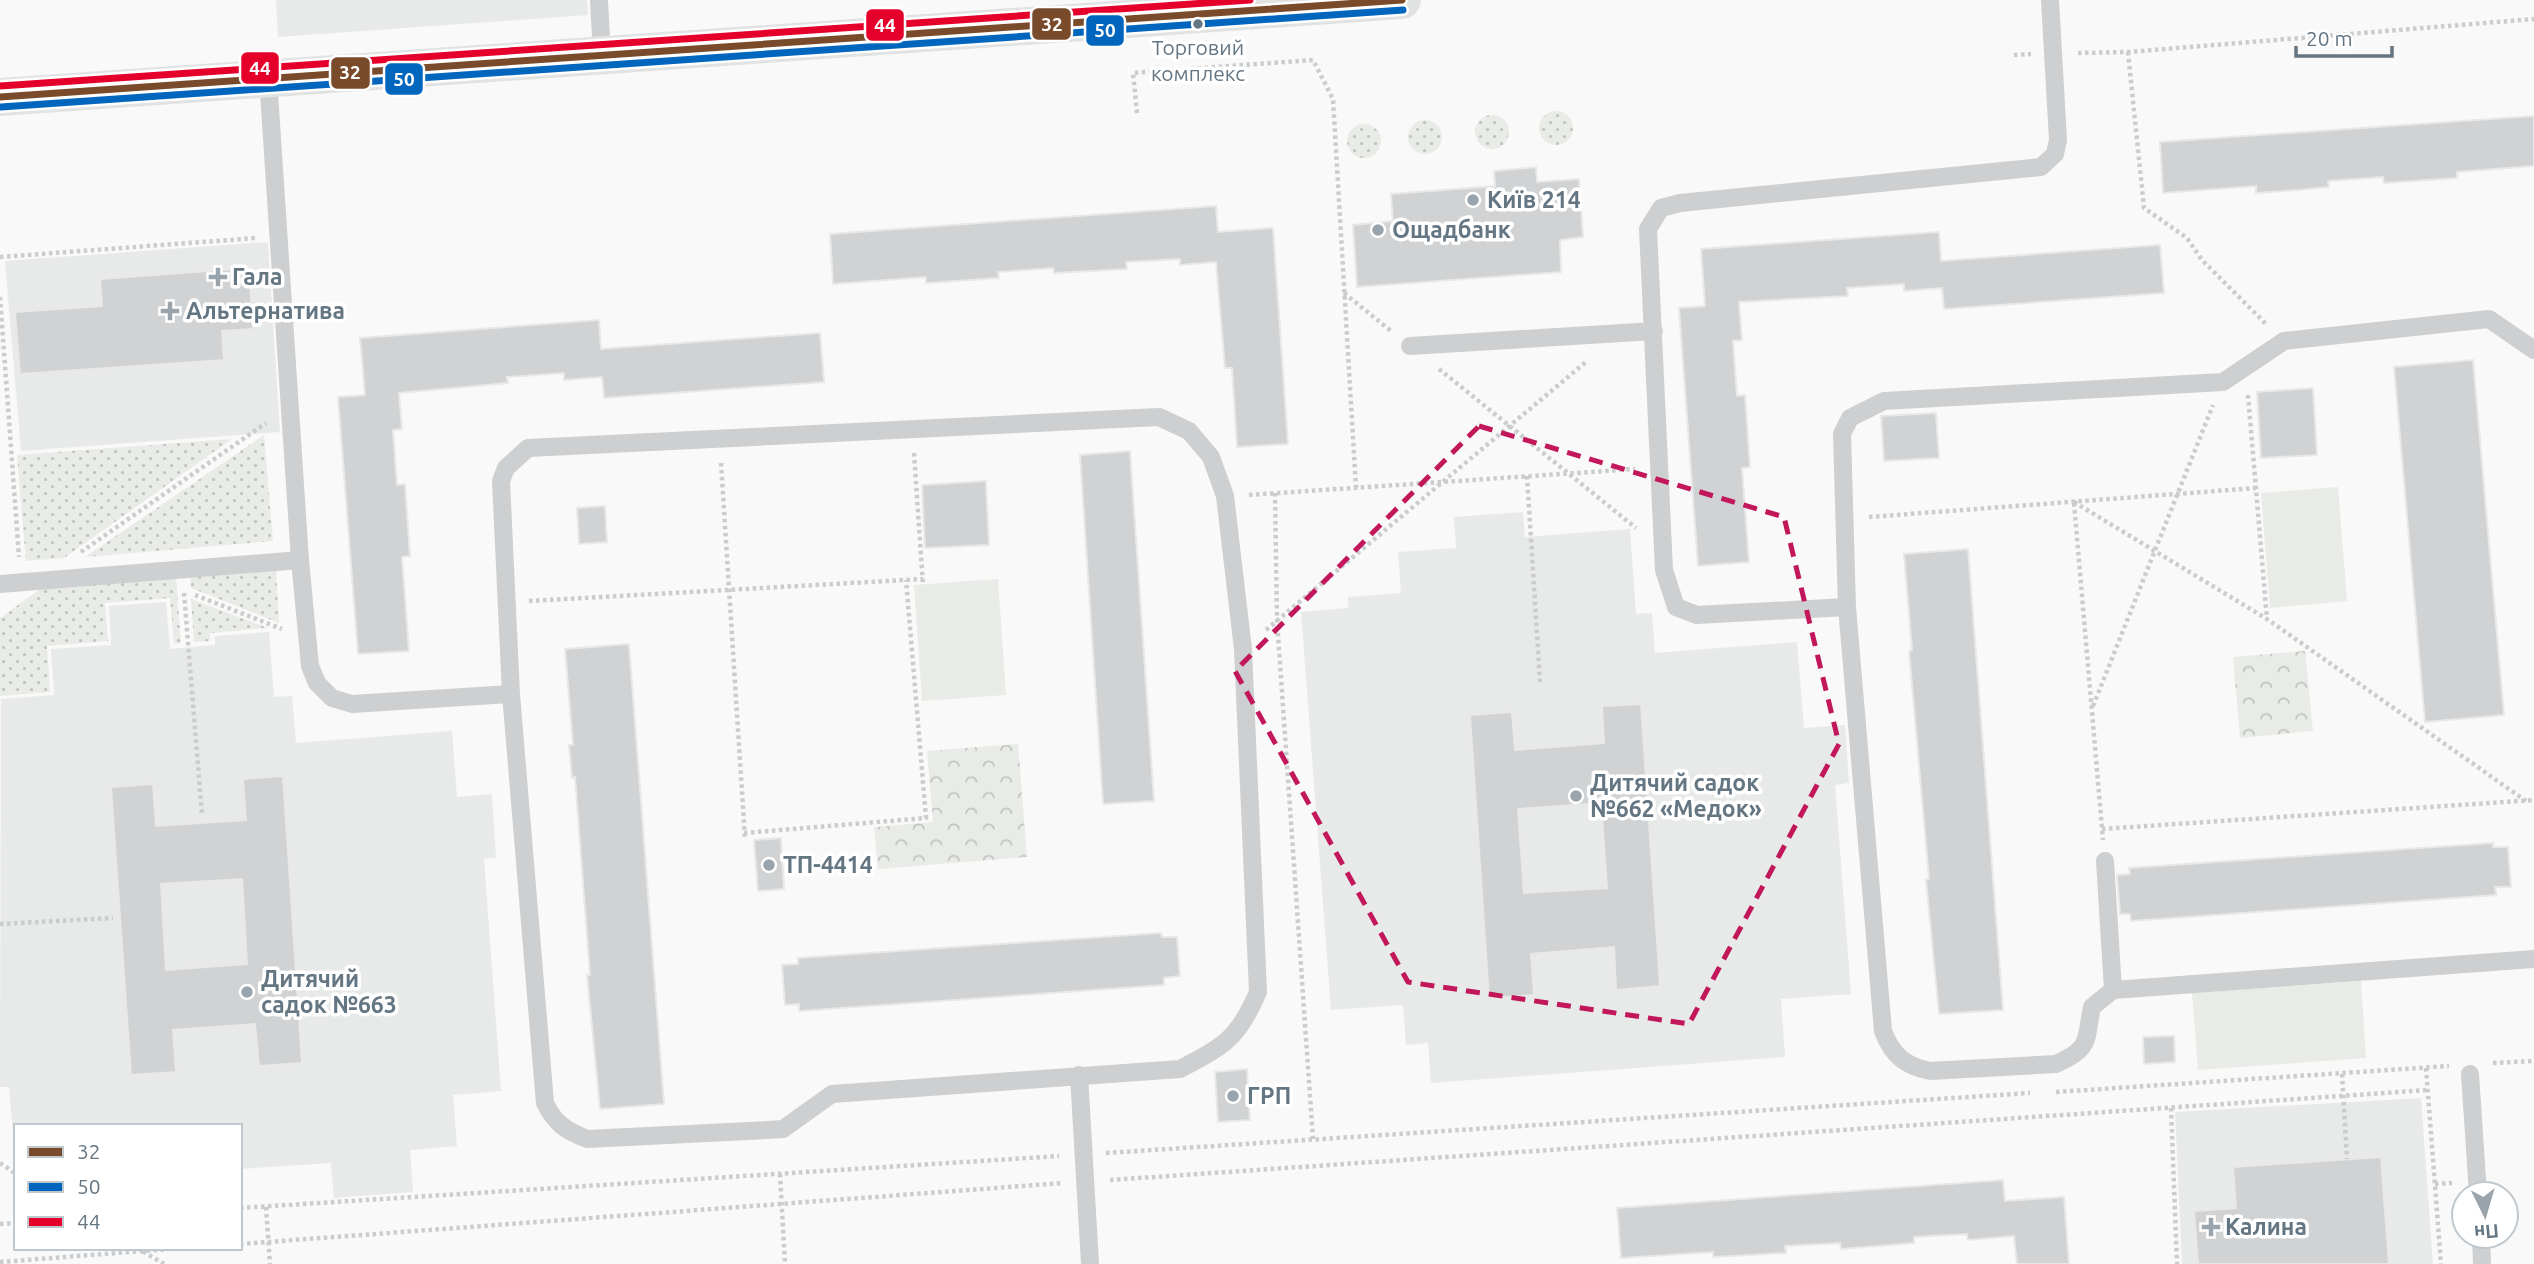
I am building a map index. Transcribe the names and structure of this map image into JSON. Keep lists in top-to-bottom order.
{
  "places": {
    "other": [
      "Торговий комплекс",
      "Київ 214",
      "Ощадбанк",
      "Дитячий садок №662 «Медок»",
      "ТП-4414",
      "Дитячий садок №663",
      "ГРП"
    ],
    "health": ["Гала", "Альтернатива", "Калина"]
  },
  "lines": ["transit line 32", "transit line 44", "transit line 50"],
  "legend": ["32", "50", "44"],
  "scale_bar": "20 m",
  "north": "bottom"
}
